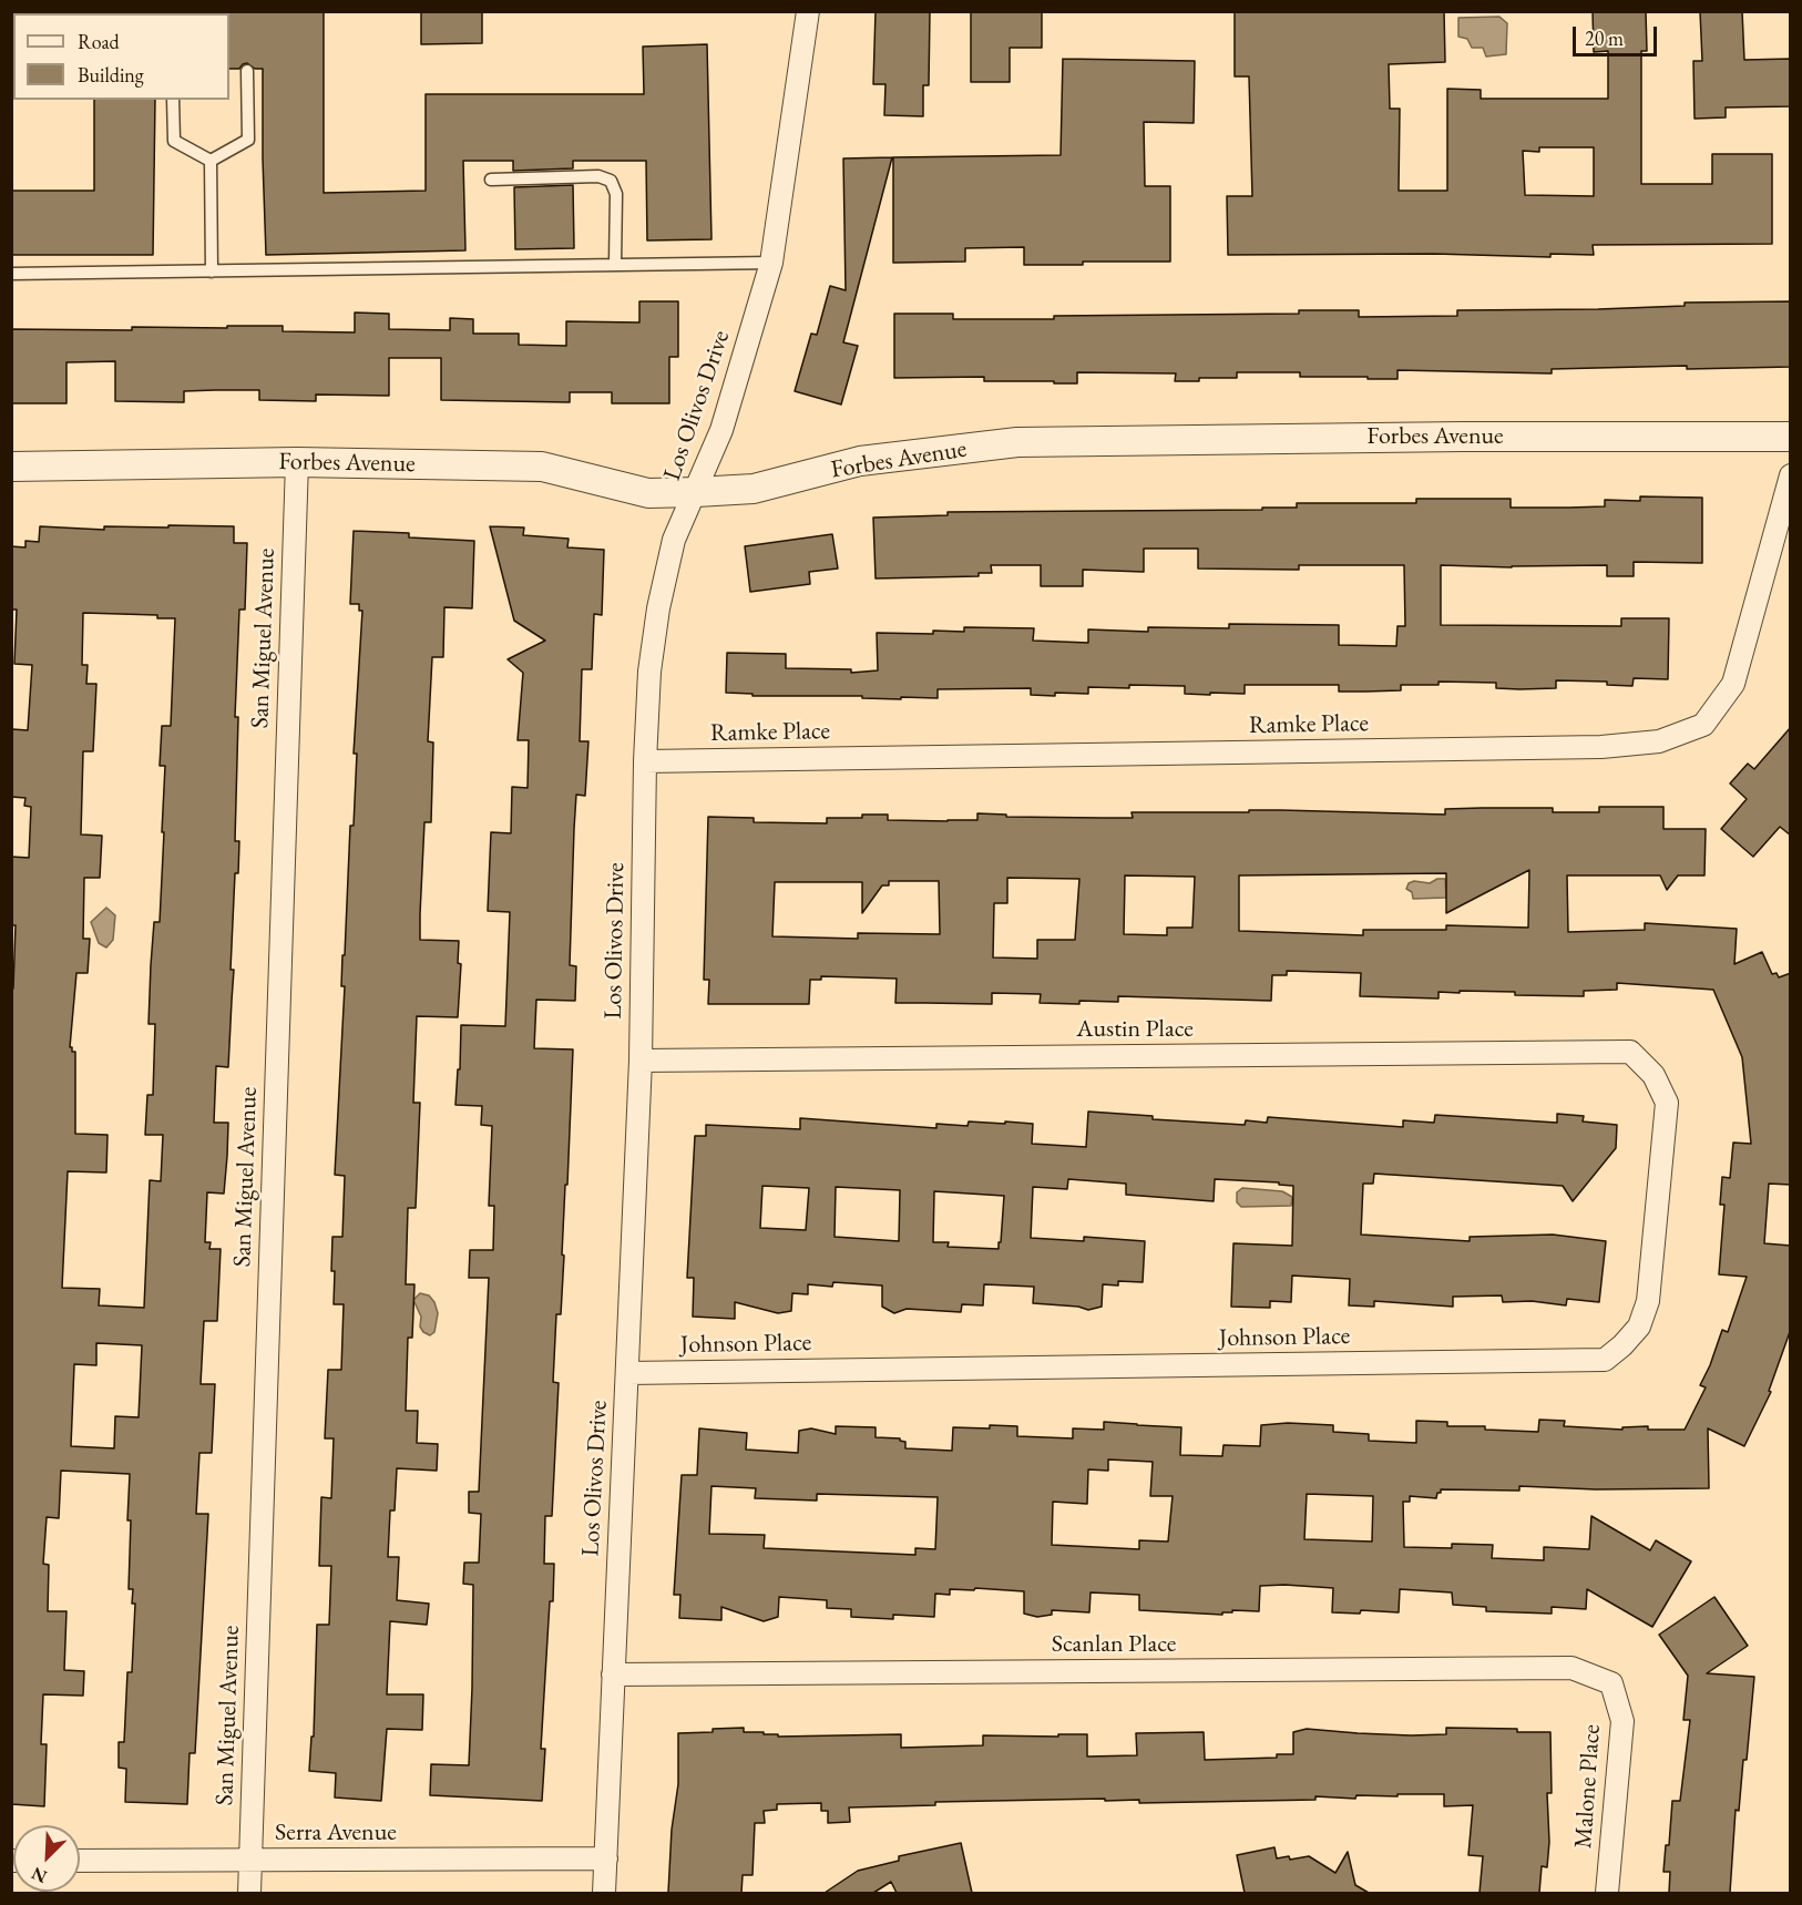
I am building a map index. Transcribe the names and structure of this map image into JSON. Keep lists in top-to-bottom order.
{
  "streets": {
    "street": [
      "Los Olivos Drive",
      "Forbes Avenue",
      "San Miguel Avenue",
      "Ramke Place",
      "Austin Place",
      "Johnson Place",
      "Scanlan Place",
      "Malone Place",
      "Serra Avenue"
    ]
  },
  "crossings": [
    ["Los Olivos Drive", "Forbes Avenue"],
    ["Los Olivos Drive", "Ramke Place"],
    ["Los Olivos Drive", "Austin Place"],
    ["Los Olivos Drive", "Johnson Place"],
    ["Los Olivos Drive", "Scanlan Place"],
    ["Los Olivos Drive", "Serra Avenue"],
    ["Forbes Avenue", "San Miguel Avenue"],
    ["San Miguel Avenue", "Serra Avenue"],
    ["Austin Place", "Johnson Place"],
    ["Scanlan Place", "Malone Place"]
  ],
  "legend": ["Road", "Building"],
  "scale_bar": "20 m",
  "north": "bottom left"
}
